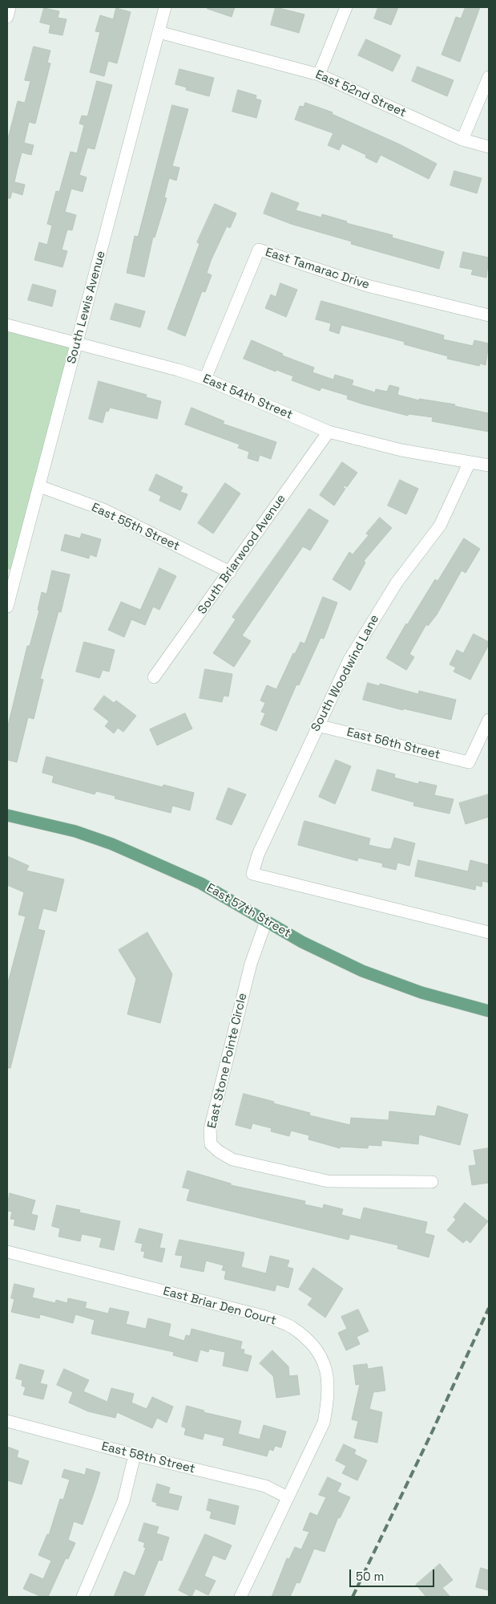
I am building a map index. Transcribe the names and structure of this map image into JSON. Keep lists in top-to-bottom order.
{
  "streets": {
    "main road": ["East 57th Street"],
    "street": [
      "East 52nd Street",
      "East Tamarac Drive",
      "South Lewis Avenue",
      "East 54th Street",
      "East 55th Street",
      "South Briarwood Avenue",
      "South Woodwind Lane",
      "East 56th Street",
      "East Stone Pointe Circle",
      "East Briar Den Court",
      "East 58th Street"
    ]
  },
  "crossings": [
    ["East 52nd Street", "South Lewis Avenue"],
    ["East Tamarac Drive", "East 54th Street"],
    ["South Lewis Avenue", "East 54th Street"],
    ["South Lewis Avenue", "East 55th Street"],
    ["East 54th Street", "South Briarwood Avenue"],
    ["East 54th Street", "South Woodwind Lane"],
    ["East 55th Street", "South Briarwood Avenue"],
    ["South Woodwind Lane", "East 56th Street"],
    ["East 57th Street", "East Stone Pointe Circle"],
    ["East Briar Den Court", "East 58th Street"]
  ],
  "scale_bar": "50 m"
}
